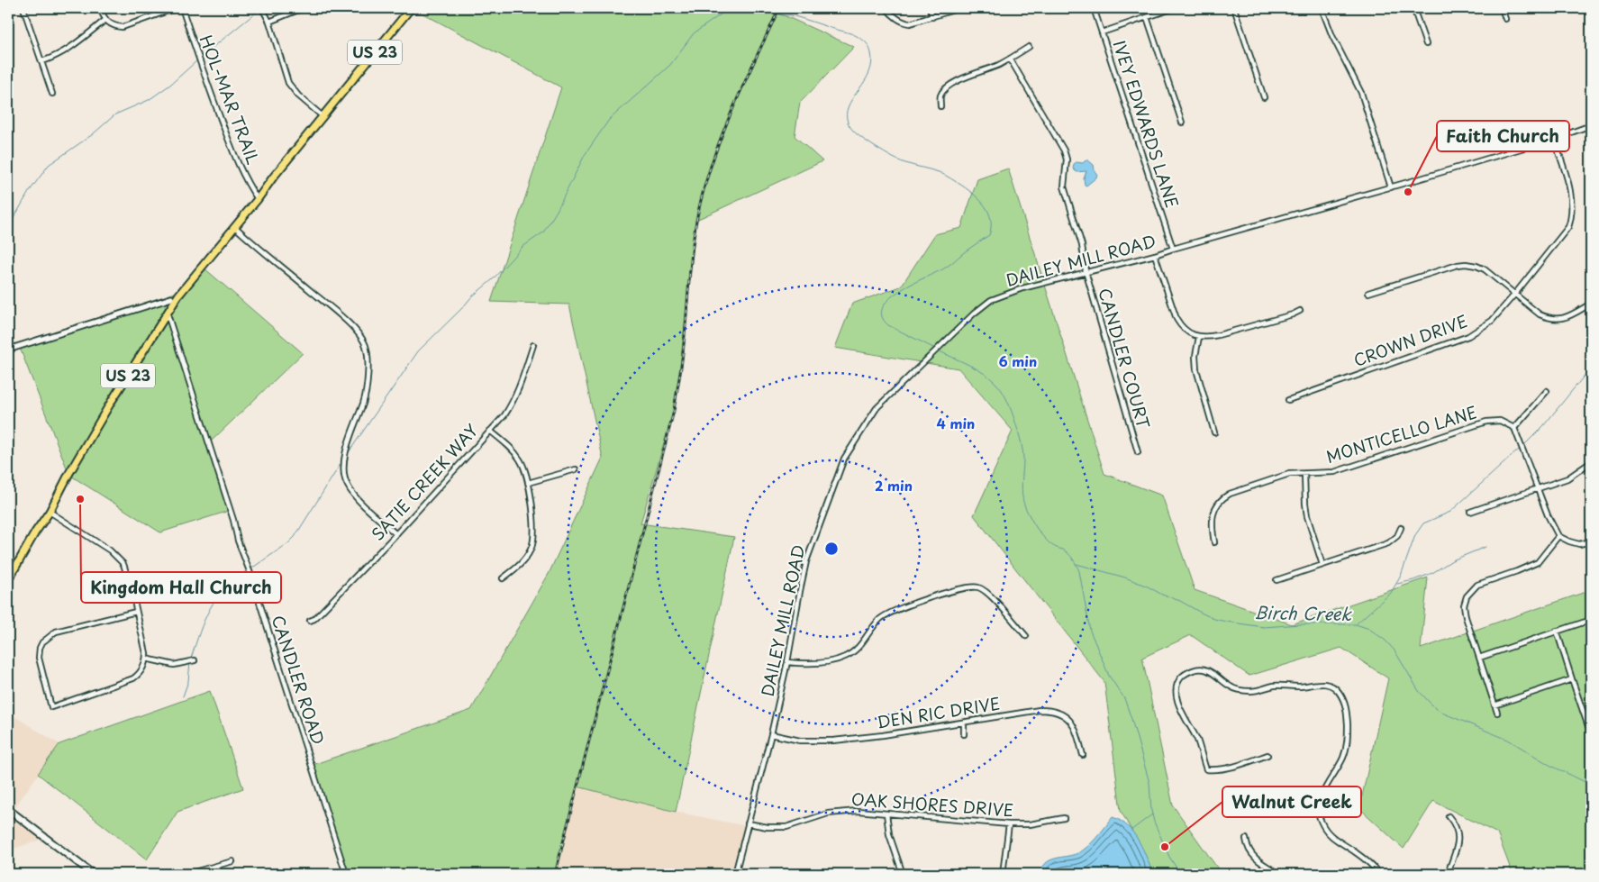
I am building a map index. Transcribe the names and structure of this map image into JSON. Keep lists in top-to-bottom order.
{
  "streets": {
    "main road": ["US 23"],
    "street": [
      "HOL-MAR TRAIL",
      "IVEY EDWARDS LANE",
      "DAILEY MILL ROAD",
      "CROWN DRIVE",
      "CANDLER COURT",
      "MONTICELLO LANE",
      "SATIE CREEK WAY",
      "CANDLER ROAD",
      "DEN RIC DRIVE",
      "OAK SHORES DRIVE"
    ]
  },
  "crossings": [
    ["US 23", "HOL-MAR TRAIL"],
    ["US 23", "CANDLER ROAD"],
    ["IVEY EDWARDS LANE", "DAILEY MILL ROAD"],
    ["DAILEY MILL ROAD", "CROWN DRIVE"],
    ["DAILEY MILL ROAD", "CANDLER COURT"],
    ["DAILEY MILL ROAD", "DEN RIC DRIVE"],
    ["DAILEY MILL ROAD", "OAK SHORES DRIVE"]
  ],
  "water": ["Birch Creek"],
  "places": ["Faith Church", "Kingdom Hall Church", "Walnut Creek"],
  "rings": ["6 min", "4 min", "2 min"]
}
